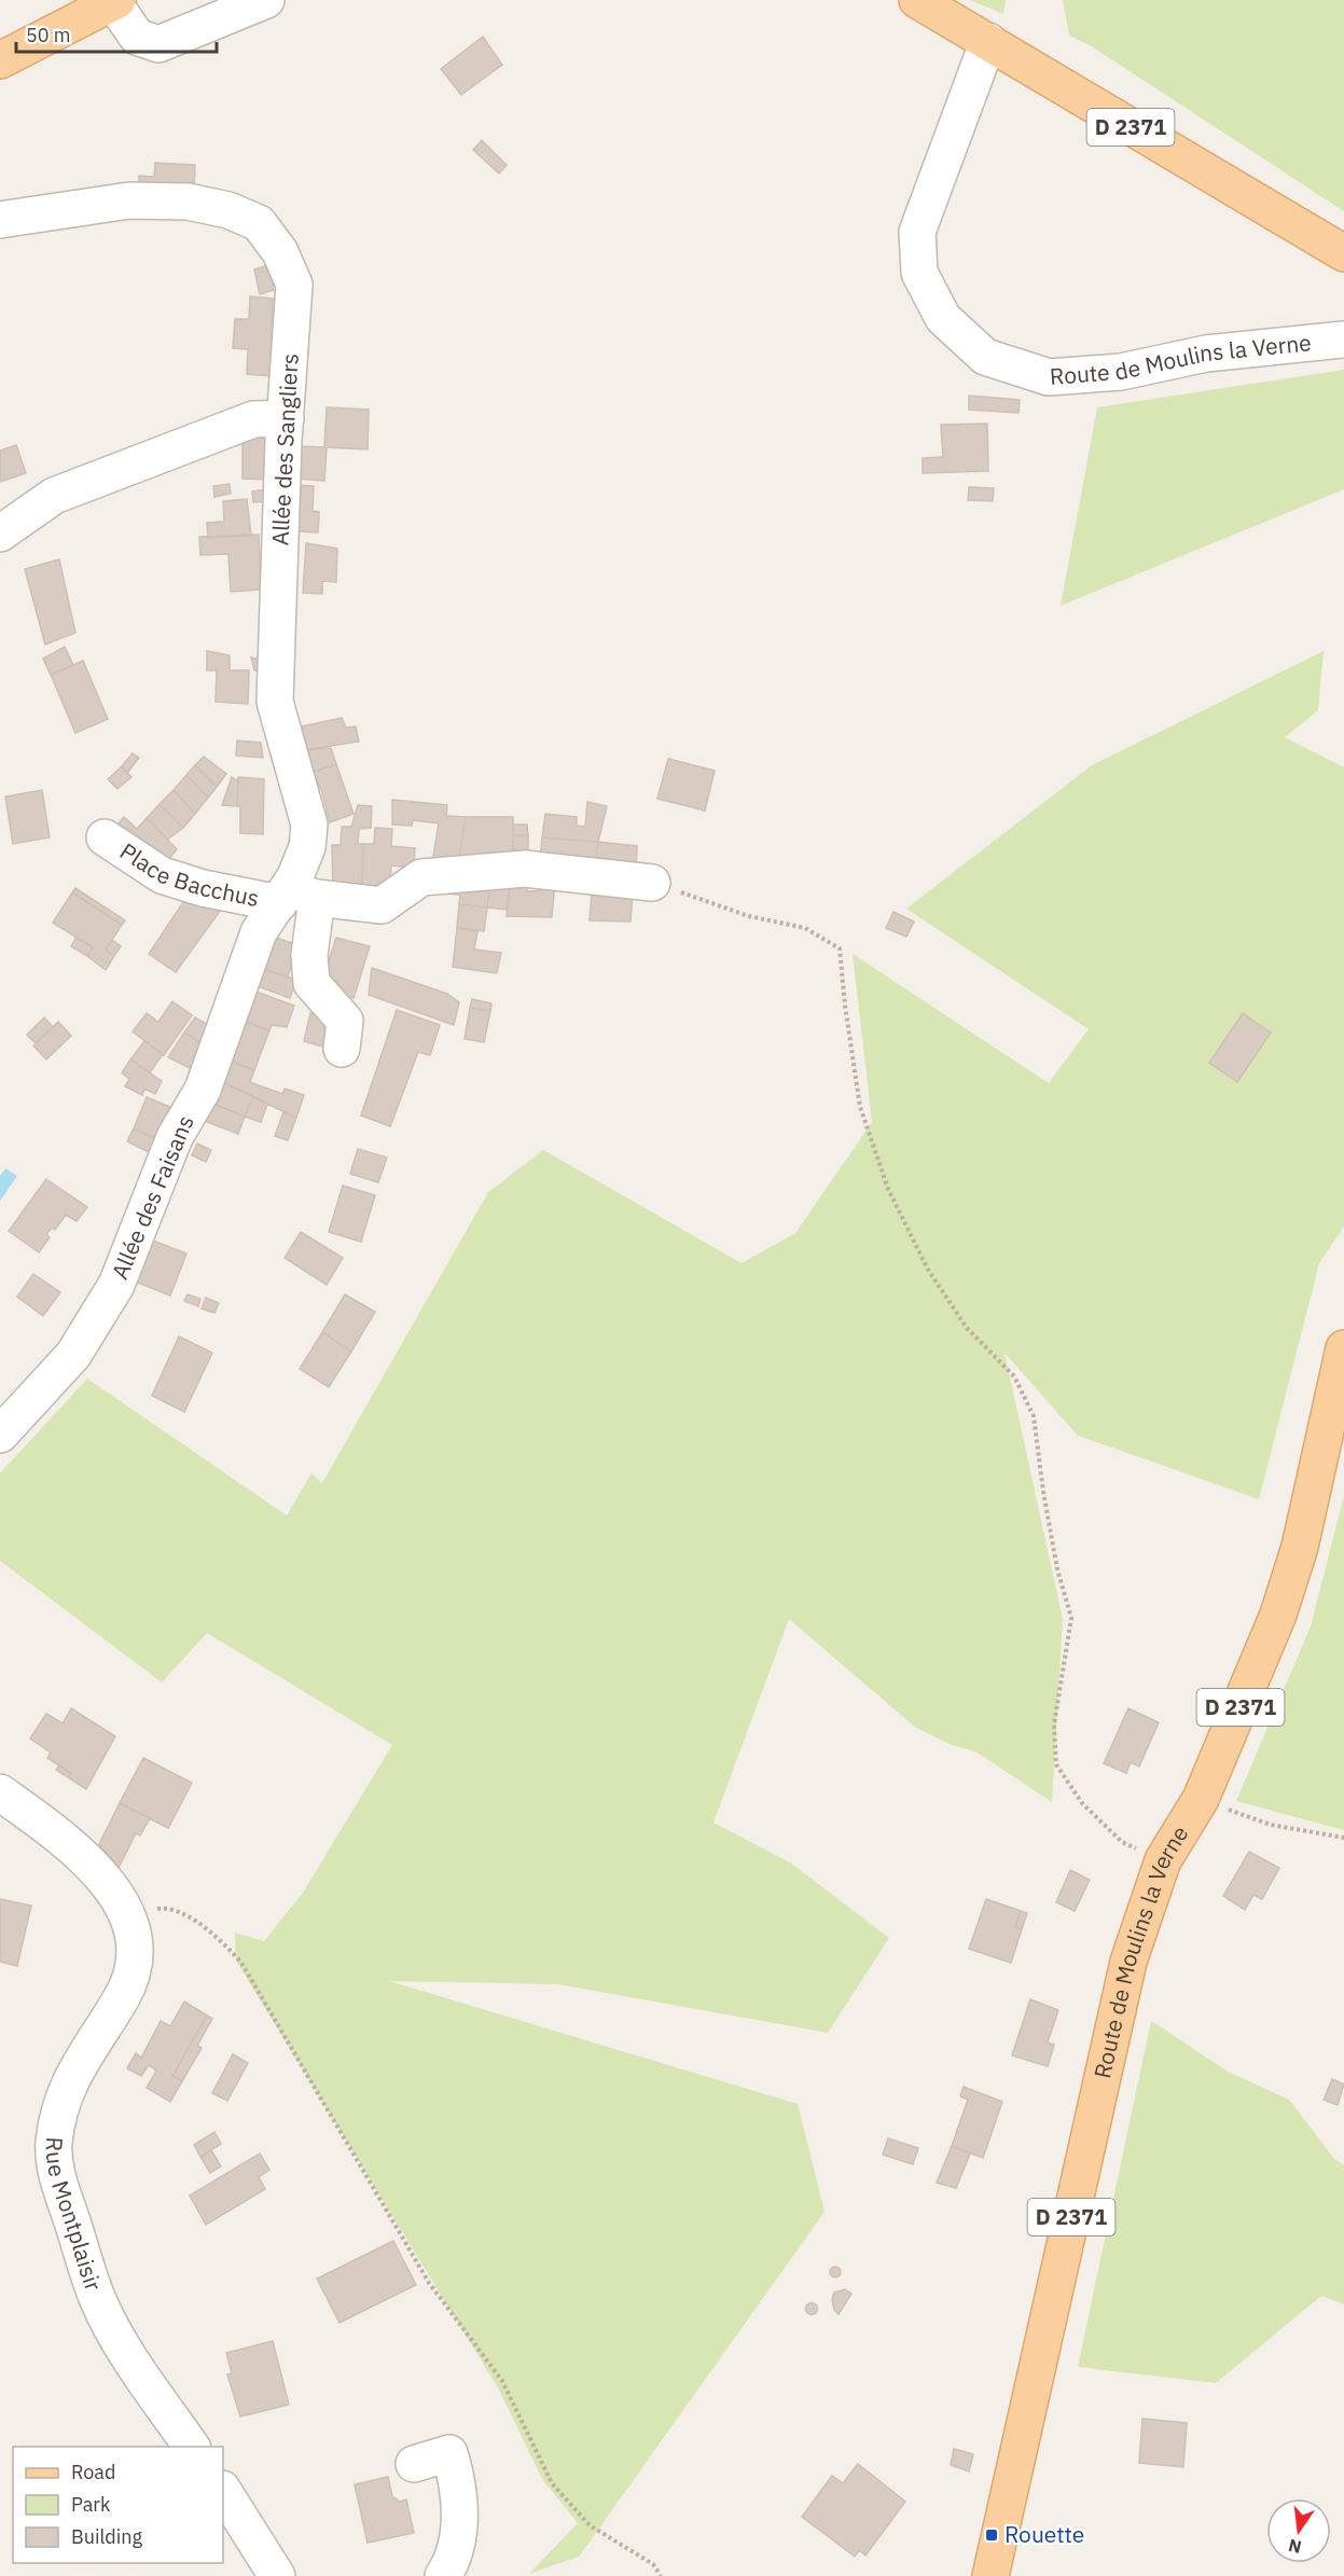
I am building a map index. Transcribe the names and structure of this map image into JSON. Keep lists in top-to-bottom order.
{
  "streets": {
    "main road": ["D 2371", "Route de Moulins la Verne"],
    "street": [
      "Allée des Sangliers",
      "Place Bacchus",
      "Allée des Faisans",
      "Rue Montplaisir"
    ]
  },
  "crossings": [
    ["D 2371", "Route de Moulins la Verne"],
    ["Allée des Sangliers", "Place Bacchus"],
    ["Allée des Sangliers", "Allée des Faisans"]
  ],
  "places": {
    "transit": ["Rouette"]
  },
  "legend": ["Road", "Park", "Building"],
  "scale_bar": "50 m",
  "north": "bottom"
}
